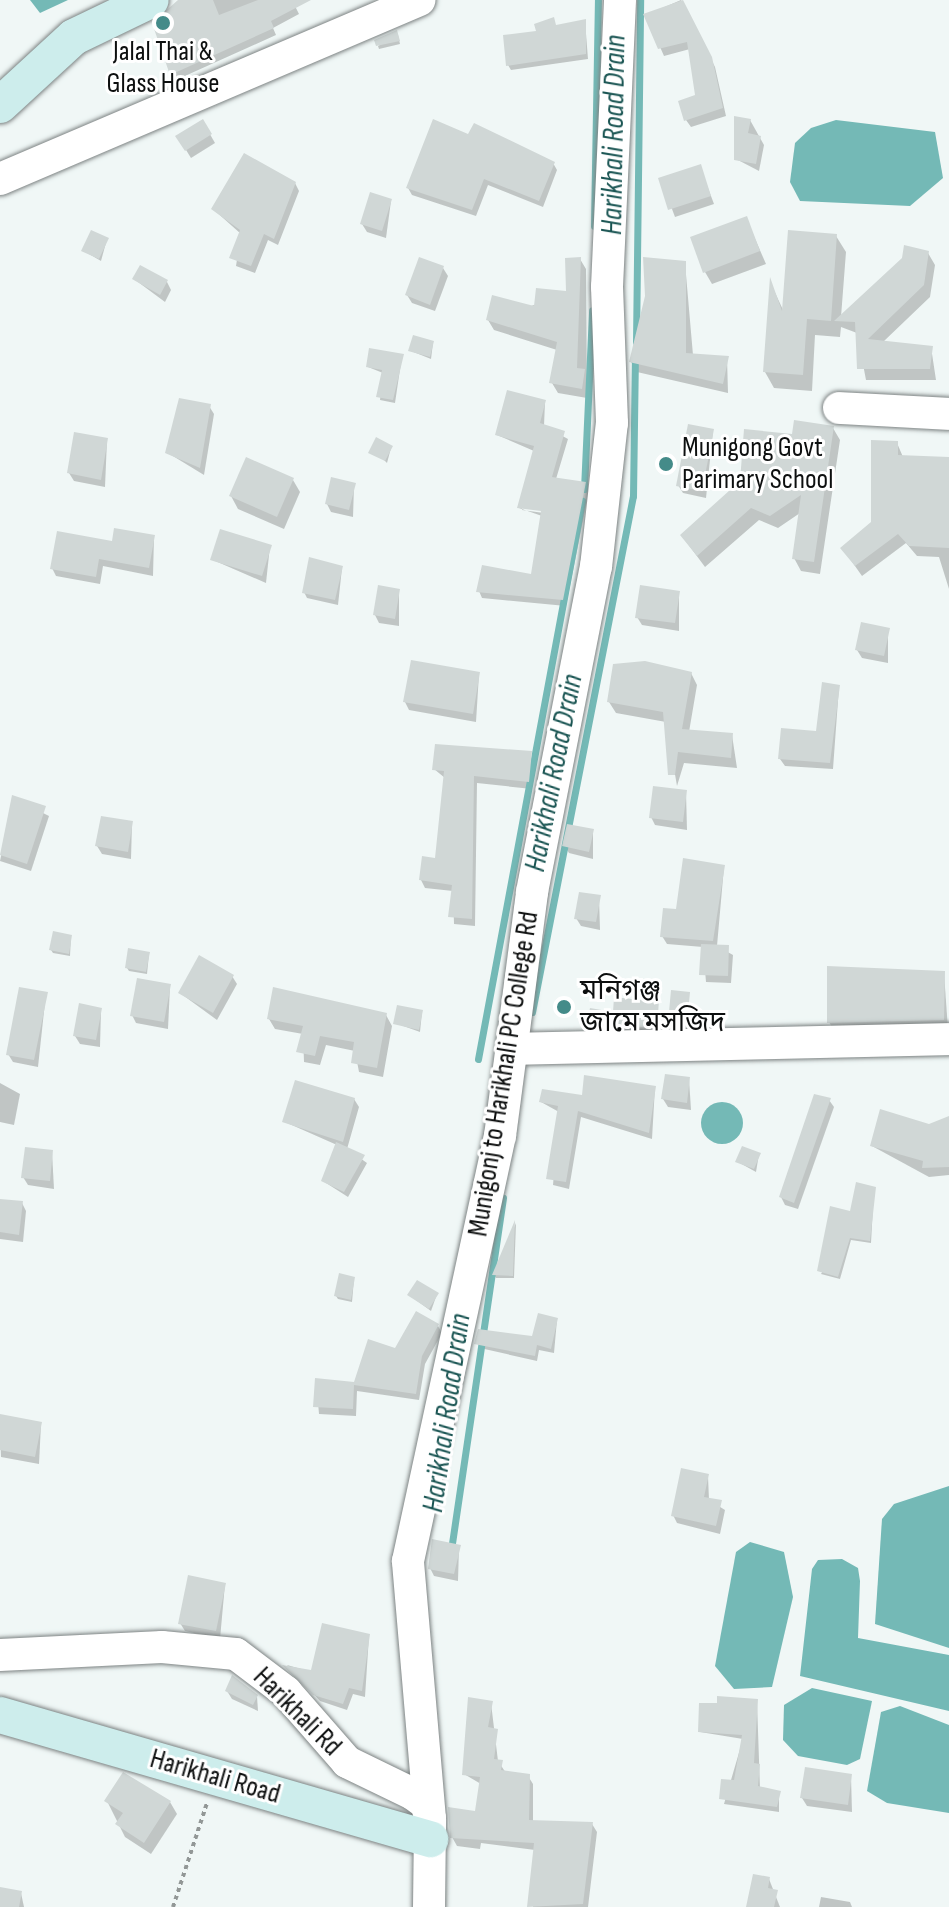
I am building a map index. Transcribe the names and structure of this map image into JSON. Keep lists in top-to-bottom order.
{
  "streets": {
    "main road": ["Harikhali Road"],
    "street": ["Munigonj to Harikhali PC College Rd", "Harikhali Rd"]
  },
  "crossings": [
    ["Munigonj to Harikhali PC College Rd", "Harikhali Rd"],
    ["Munigonj to Harikhali PC College Rd", "Harikhali Road"],
    ["Harikhali Rd", "Harikhali Road"]
  ],
  "water": ["Harikhali Road Drain"],
  "places": ["Jalal Thai & Glass House", "Munigong Govt Parimary School", "মনিগঞ্জ জামে মসজিদ"]
}
